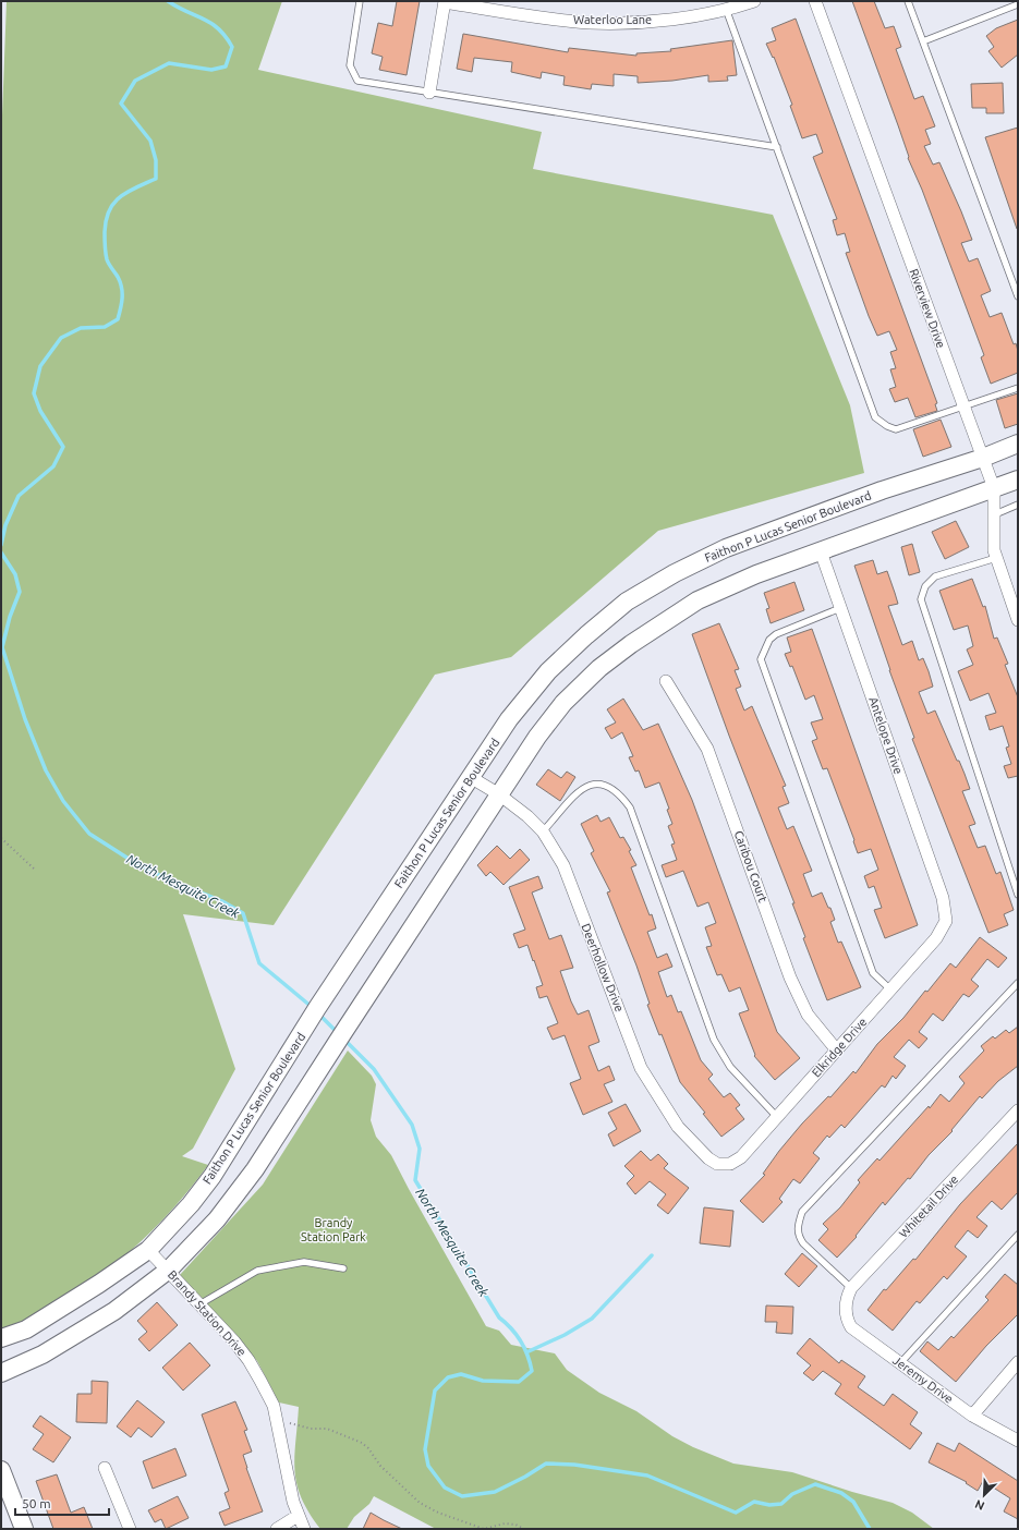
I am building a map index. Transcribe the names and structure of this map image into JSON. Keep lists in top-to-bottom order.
{
  "streets": {
    "main road": ["Faithon P Lucas Senior Boulevard"],
    "street": [
      "Waterloo Lane",
      "Riverview Drive",
      "Antelope Drive",
      "Caribou Court",
      "Deerhollow Drive",
      "Elkridge Drive",
      "Whitetail Drive",
      "Brandy Station Drive",
      "Jeremy Drive"
    ]
  },
  "crossings": [
    ["Riverview Drive", "Faithon P Lucas Senior Boulevard"],
    ["Faithon P Lucas Senior Boulevard", "Deerhollow Drive"],
    ["Faithon P Lucas Senior Boulevard", "Brandy Station Drive"],
    ["Antelope Drive", "Elkridge Drive"],
    ["Caribou Court", "Elkridge Drive"],
    ["Deerhollow Drive", "Elkridge Drive"],
    ["Whitetail Drive", "Jeremy Drive"]
  ],
  "water": ["North Mesquite Creek"],
  "parks": ["Brandy Station Park"],
  "scale_bar": "50 m",
  "north": "bottom left"
}
